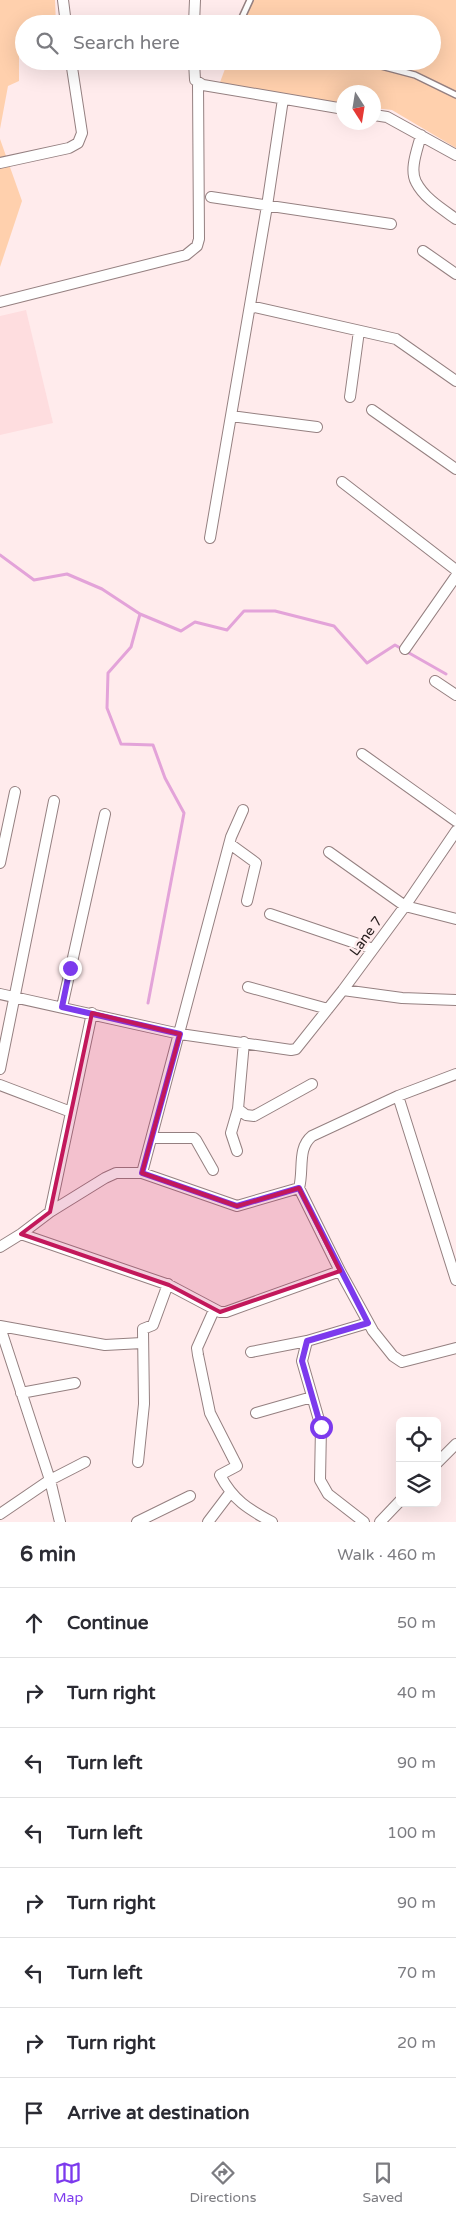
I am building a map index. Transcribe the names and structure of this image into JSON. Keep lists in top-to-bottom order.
{
  "streets": {
    "street": ["Lane 7"]
  },
  "north": "bottom",
  "page": {
    "search": "Search here",
    "heading": ["6 min", "Walk · 460 m"],
    "list": [
      ["Continue", "50 m"],
      ["Turn right", "40 m"],
      ["Turn left", "90 m"],
      ["Turn left", "100 m"],
      ["Turn right", "90 m"],
      ["Turn left", "70 m"],
      ["Turn right", "20 m"],
      "Arrive at destination"
    ],
    "nav": ["Map", "Directions", "Saved"]
  }
}
